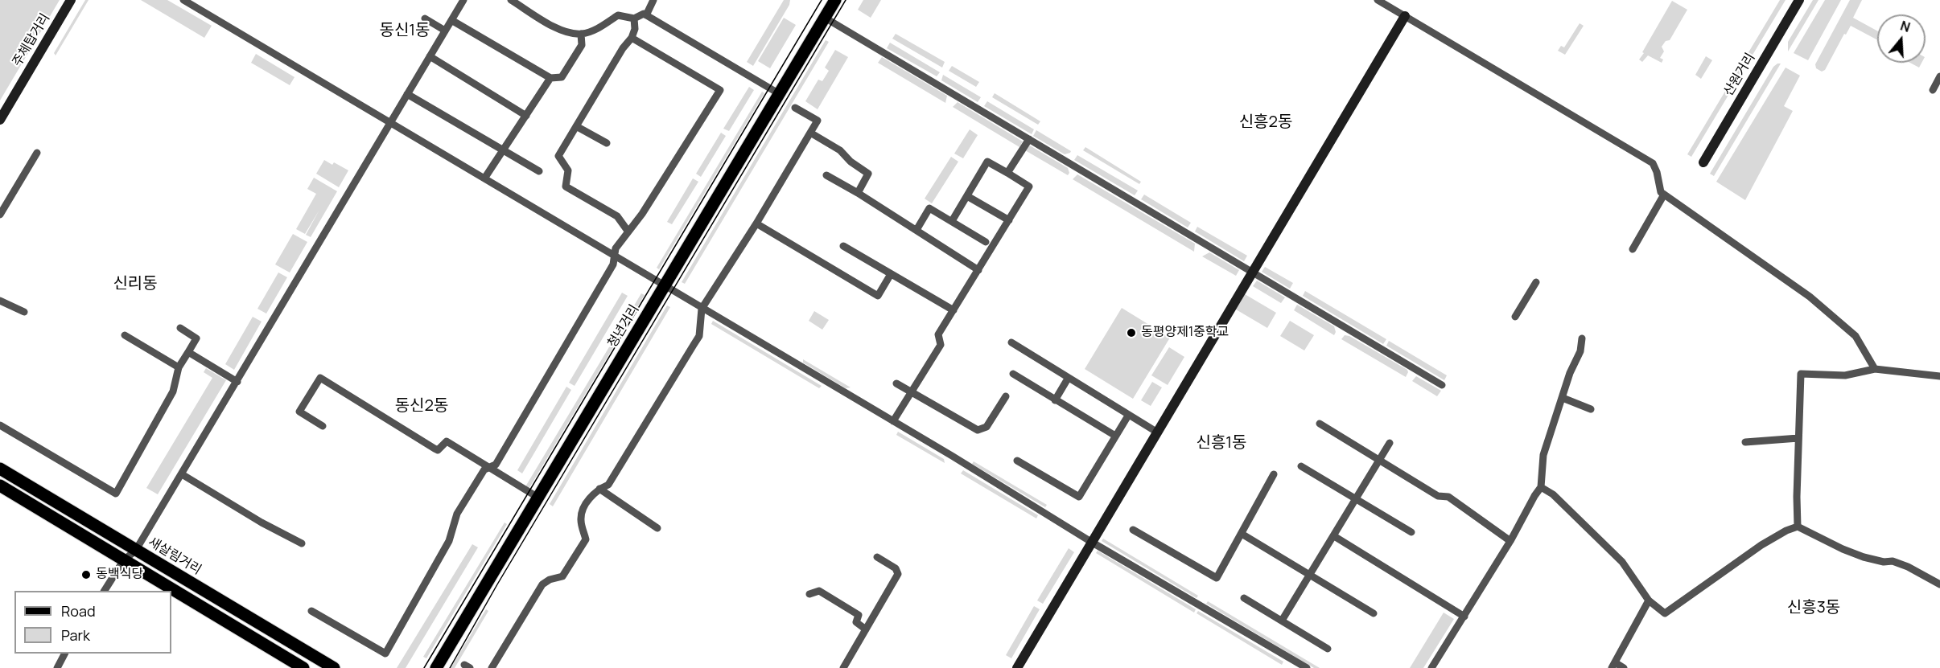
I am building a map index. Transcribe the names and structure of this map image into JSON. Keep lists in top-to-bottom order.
{
  "streets": {
    "main road": ["청년거리", "새살림거리"],
    "street": ["주체탑거리", "산원거리"]
  },
  "districts": [
    "동신1동",
    "신흥2동",
    "신리동",
    "동신2동",
    "신흥1동",
    "신흥3동"
  ],
  "places": ["동평양제1중학교", "동백식당"],
  "legend": ["Road", "Park"],
  "north": "top"
}
